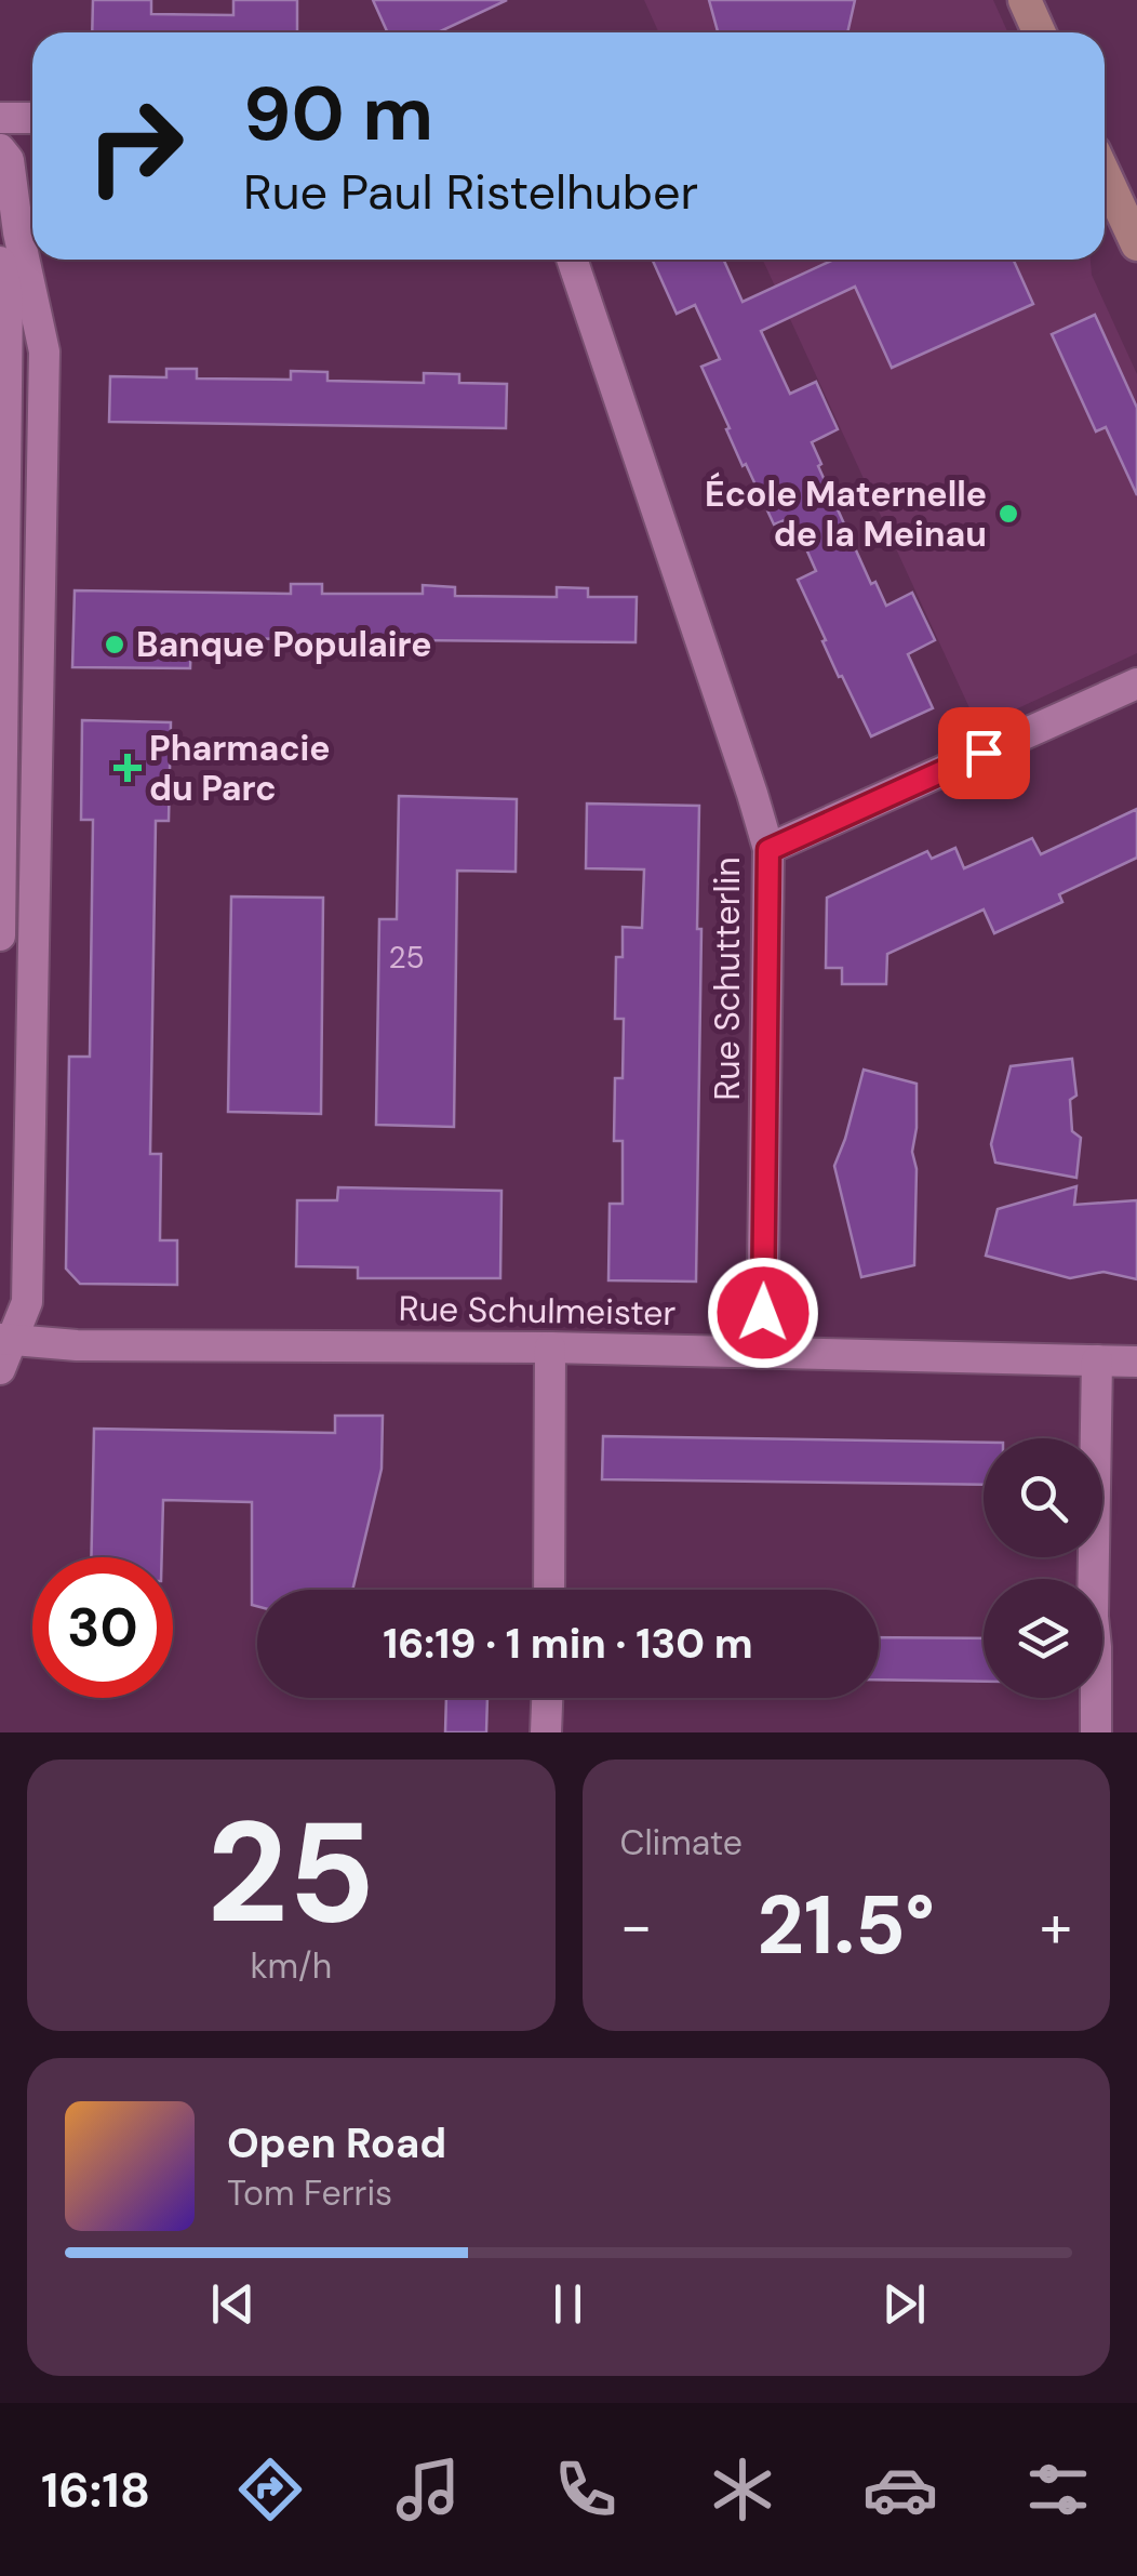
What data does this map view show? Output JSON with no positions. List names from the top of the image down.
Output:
{
  "streets": {
    "street": ["Rue Schutterlin", "Rue Schulmeister"]
  },
  "crossings": [
    ["Rue Schutterlin", "Rue Schulmeister"]
  ],
  "places": {
    "other": ["École Maternelle de la Meinau", "Banque Populaire"],
    "health": ["Pharmacie du Parc"]
  },
  "house_numbers": ["25"],
  "page": {
    "turn": ["90 m", "Rue Paul Ristelhuber"],
    "limit": "30",
    "trip": "16:19 · 1 min · 130 m",
    "tile": [
      ["25", "km/h"],
      "Climate"
    ],
    "heat": ["−", "21.5°", "+"],
    "song": ["Open Road", "Tom Ferris"],
    "tabs": "16:18"
  }
}
